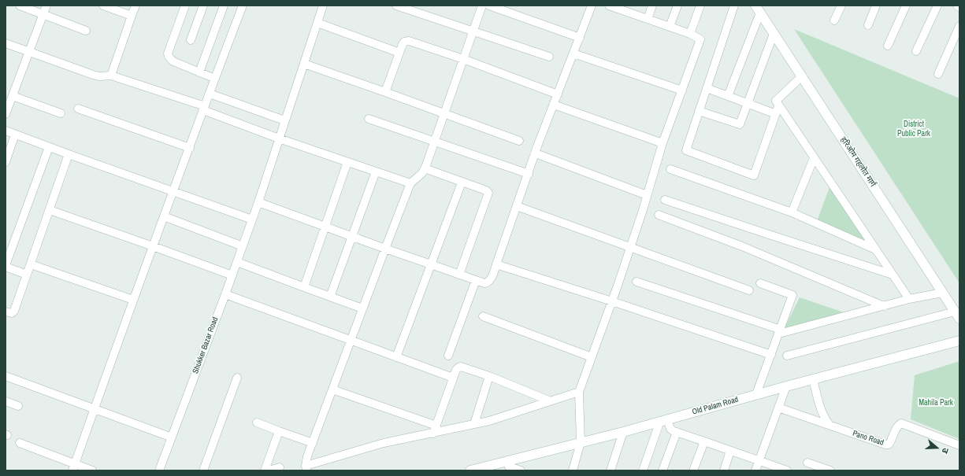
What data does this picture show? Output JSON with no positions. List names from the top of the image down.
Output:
{
  "streets": {
    "street": [
      "हरिओम गहलोत मार्ग",
      "Shukker Bazar Road",
      "Old Palam Road",
      "Pano Road"
    ]
  },
  "parks": ["District Public Park", "Mahila Park"],
  "north": "right"
}
